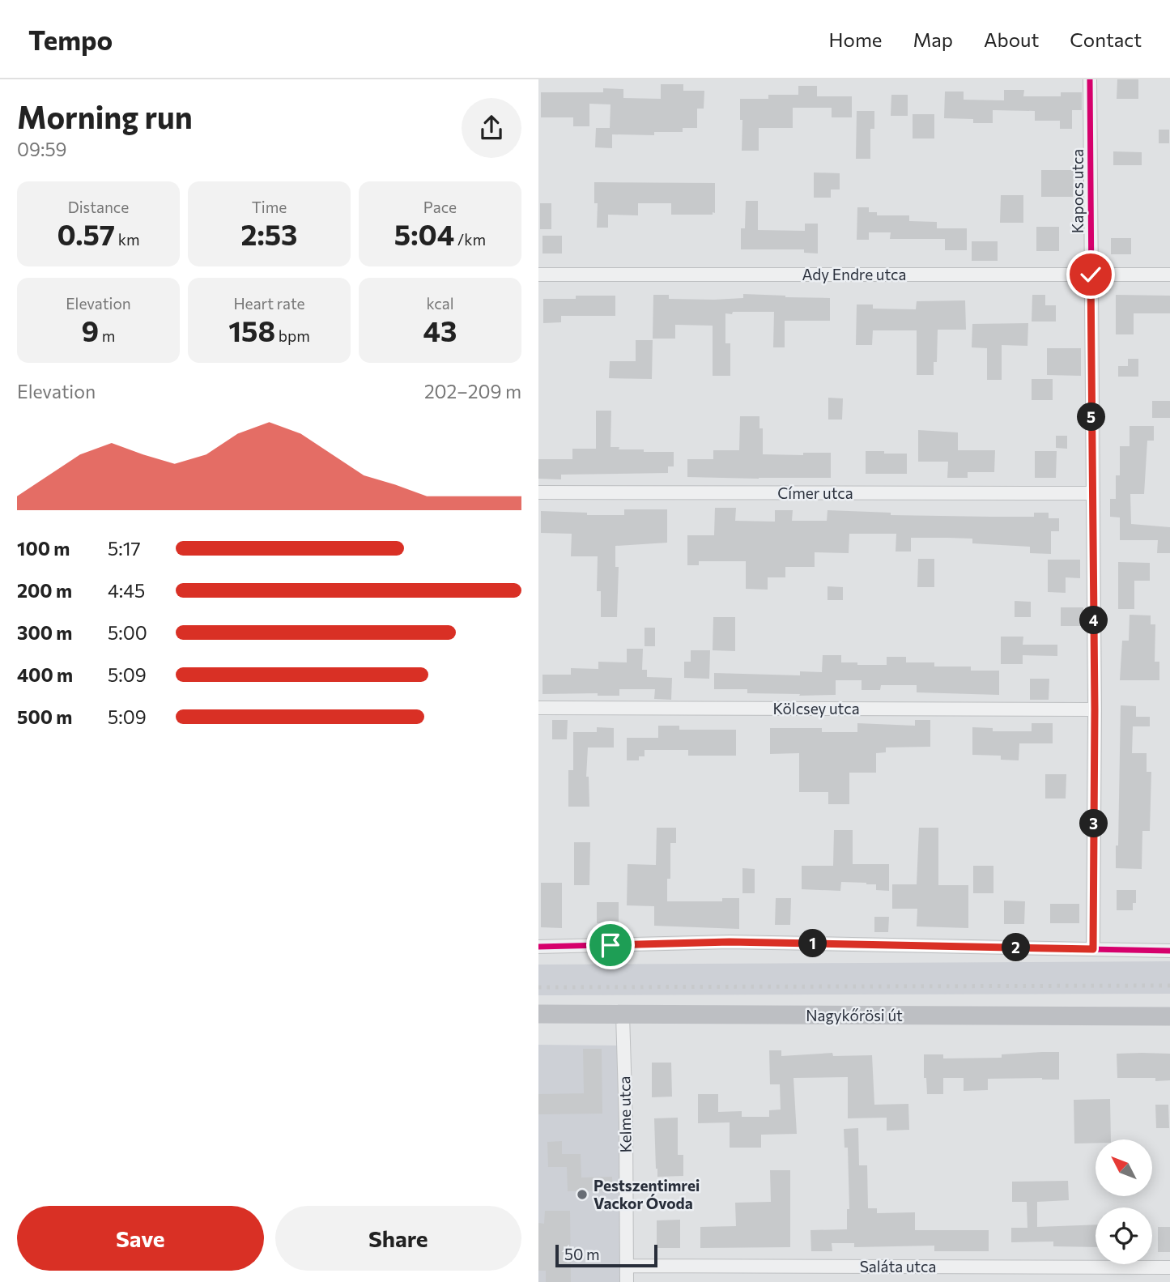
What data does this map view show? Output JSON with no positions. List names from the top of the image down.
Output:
{
  "streets": {
    "main road": ["Nagykőrösi út"],
    "street": [
      "Kapocs utca",
      "Ady Endre utca",
      "Címer utca",
      "Kölcsey utca",
      "Kelme utca",
      "Saláta utca"
    ]
  },
  "crossings": [
    ["Kapocs utca", "Ady Endre utca"],
    ["Kapocs utca", "Címer utca"],
    ["Kapocs utca", "Kölcsey utca"],
    ["Nagykőrösi út", "Kelme utca"],
    ["Kelme utca", "Saláta utca"]
  ],
  "places": ["Pestszentimrei Vackor Óvoda"],
  "scale_bar": "50 m",
  "north": "top left",
  "page": {
    "header": "Tempo",
    "nav": [
      "Home",
      "Map",
      "About",
      "Contact"
    ],
    "heading": ["Morning run", "09:59"],
    "stats": [
      ["Distance", "0.57 km"],
      ["Time", "2:53"],
      ["Pace", "5:04 /km"],
      ["Elevation", "9 m"],
      ["Heart rate", "158 bpm"],
      ["kcal", "43"]
    ],
    "chart": ["Elevation", "202–209 m"],
    "pins": [
      "5",
      "4",
      "3",
      "1",
      "2"
    ],
    "list": [
      {
        "name": "100 m",
        "note": "5:17"
      },
      {
        "name": "200 m",
        "note": "4:45"
      },
      {
        "name": "300 m",
        "note": "5:00"
      },
      {
        "name": "400 m",
        "note": "5:09"
      },
      {
        "name": "500 m",
        "note": "5:09"
      }
    ],
    "buttons": ["Save", "Share"],
    "scale": "50 m"
  }
}
